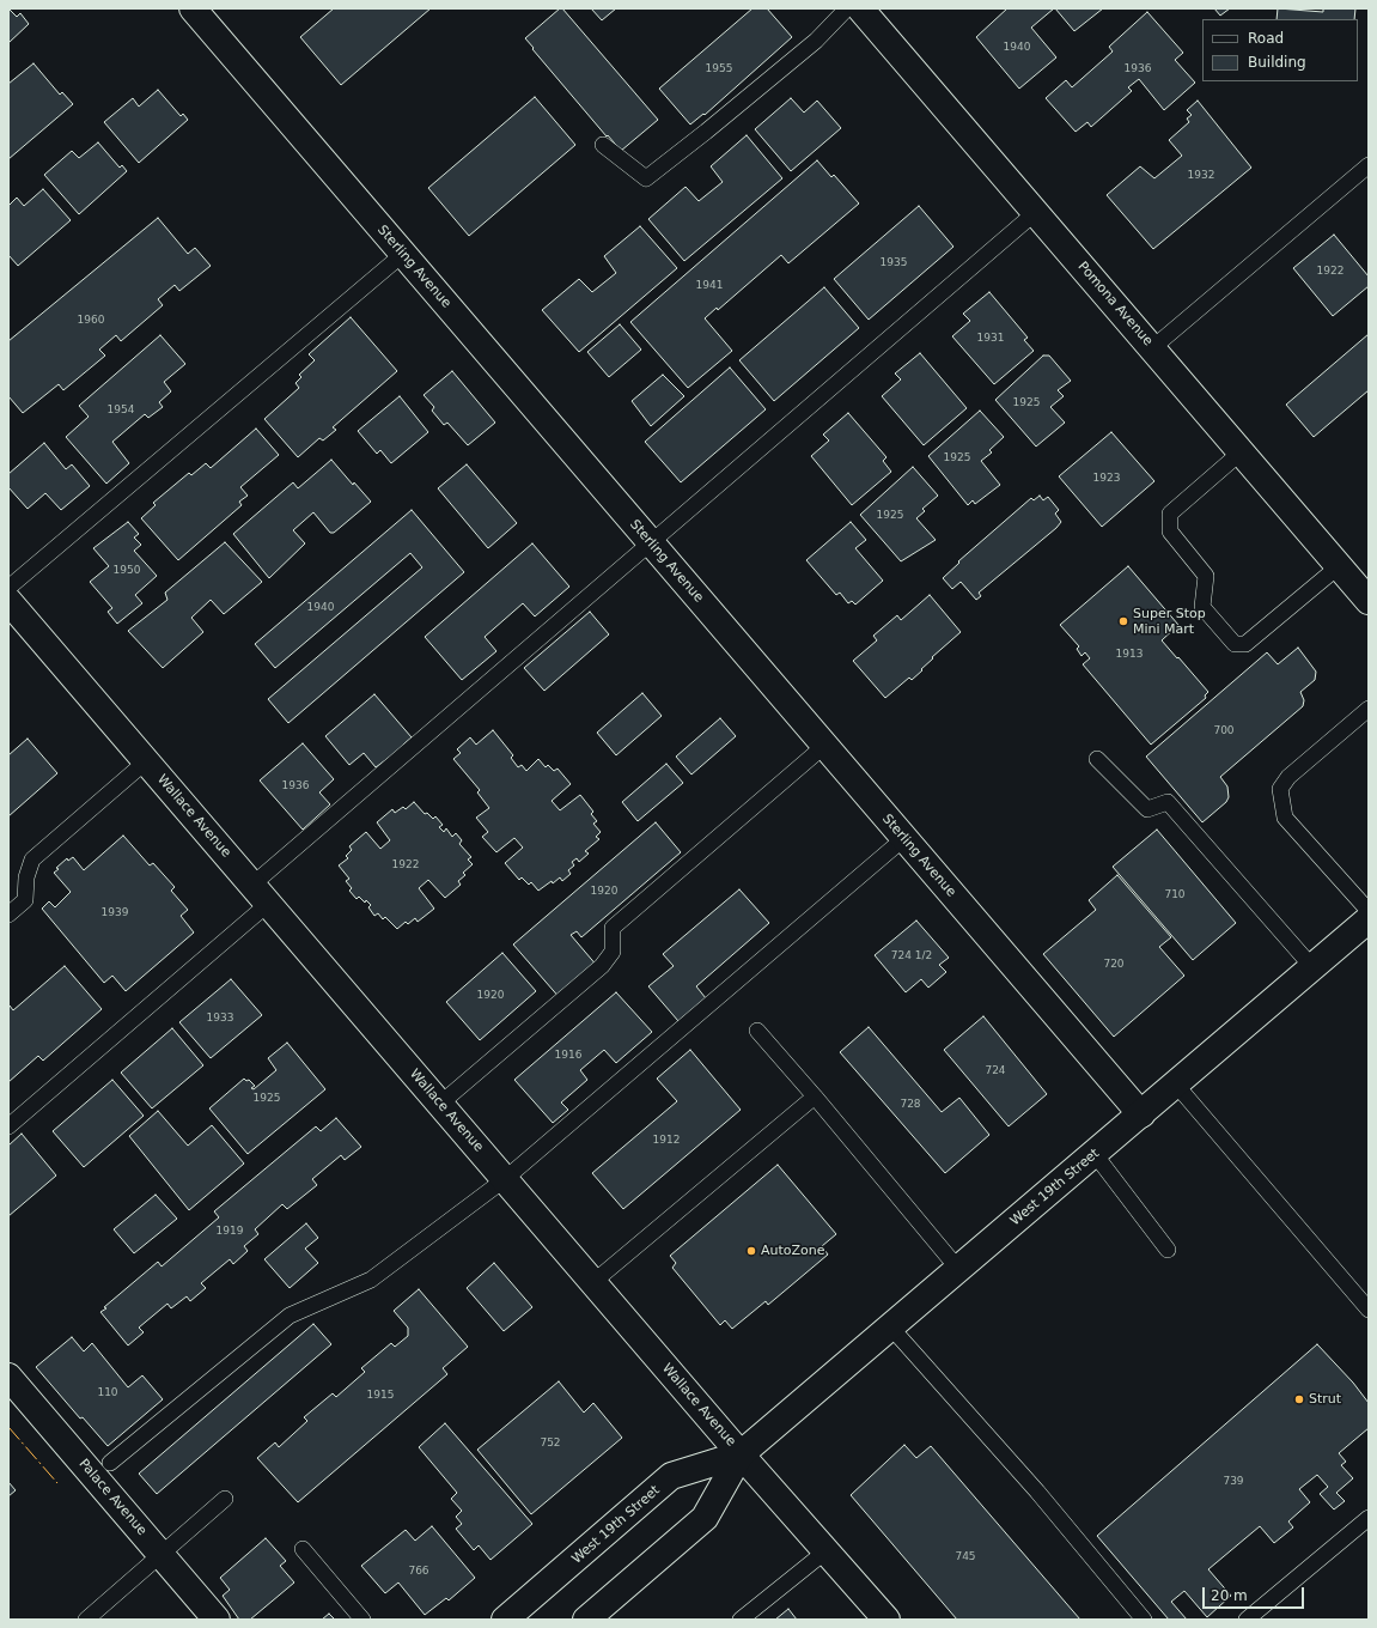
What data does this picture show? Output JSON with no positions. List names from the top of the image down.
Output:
{
  "streets": {
    "street": [
      "Sterling Avenue",
      "Pomona Avenue",
      "Wallace Avenue",
      "West 19th Street",
      "Palace Avenue"
    ]
  },
  "crossings": [
    ["Sterling Avenue", "West 19th Street"],
    ["Wallace Avenue", "West 19th Street"]
  ],
  "places": ["Super Stop Mini Mart", "AutoZone", "Strut"],
  "house_numbers": [
    "1940",
    "1955",
    "1936",
    "1932",
    "1935",
    "1922",
    "1941",
    "1960",
    "1931",
    "1925",
    "1954",
    "1925",
    "1923",
    "1925",
    "1950",
    "1940",
    "1913",
    "700",
    "1936",
    "1922",
    "1920",
    "710",
    "1939",
    "724 1/2",
    "720",
    "1920",
    "1933",
    "1916",
    "724",
    "1925",
    "728",
    "1912",
    "1919",
    "110",
    "1915",
    "752",
    "739",
    "745",
    "766"
  ],
  "legend": ["Road", "Building"],
  "scale_bar": "20 m"
}
